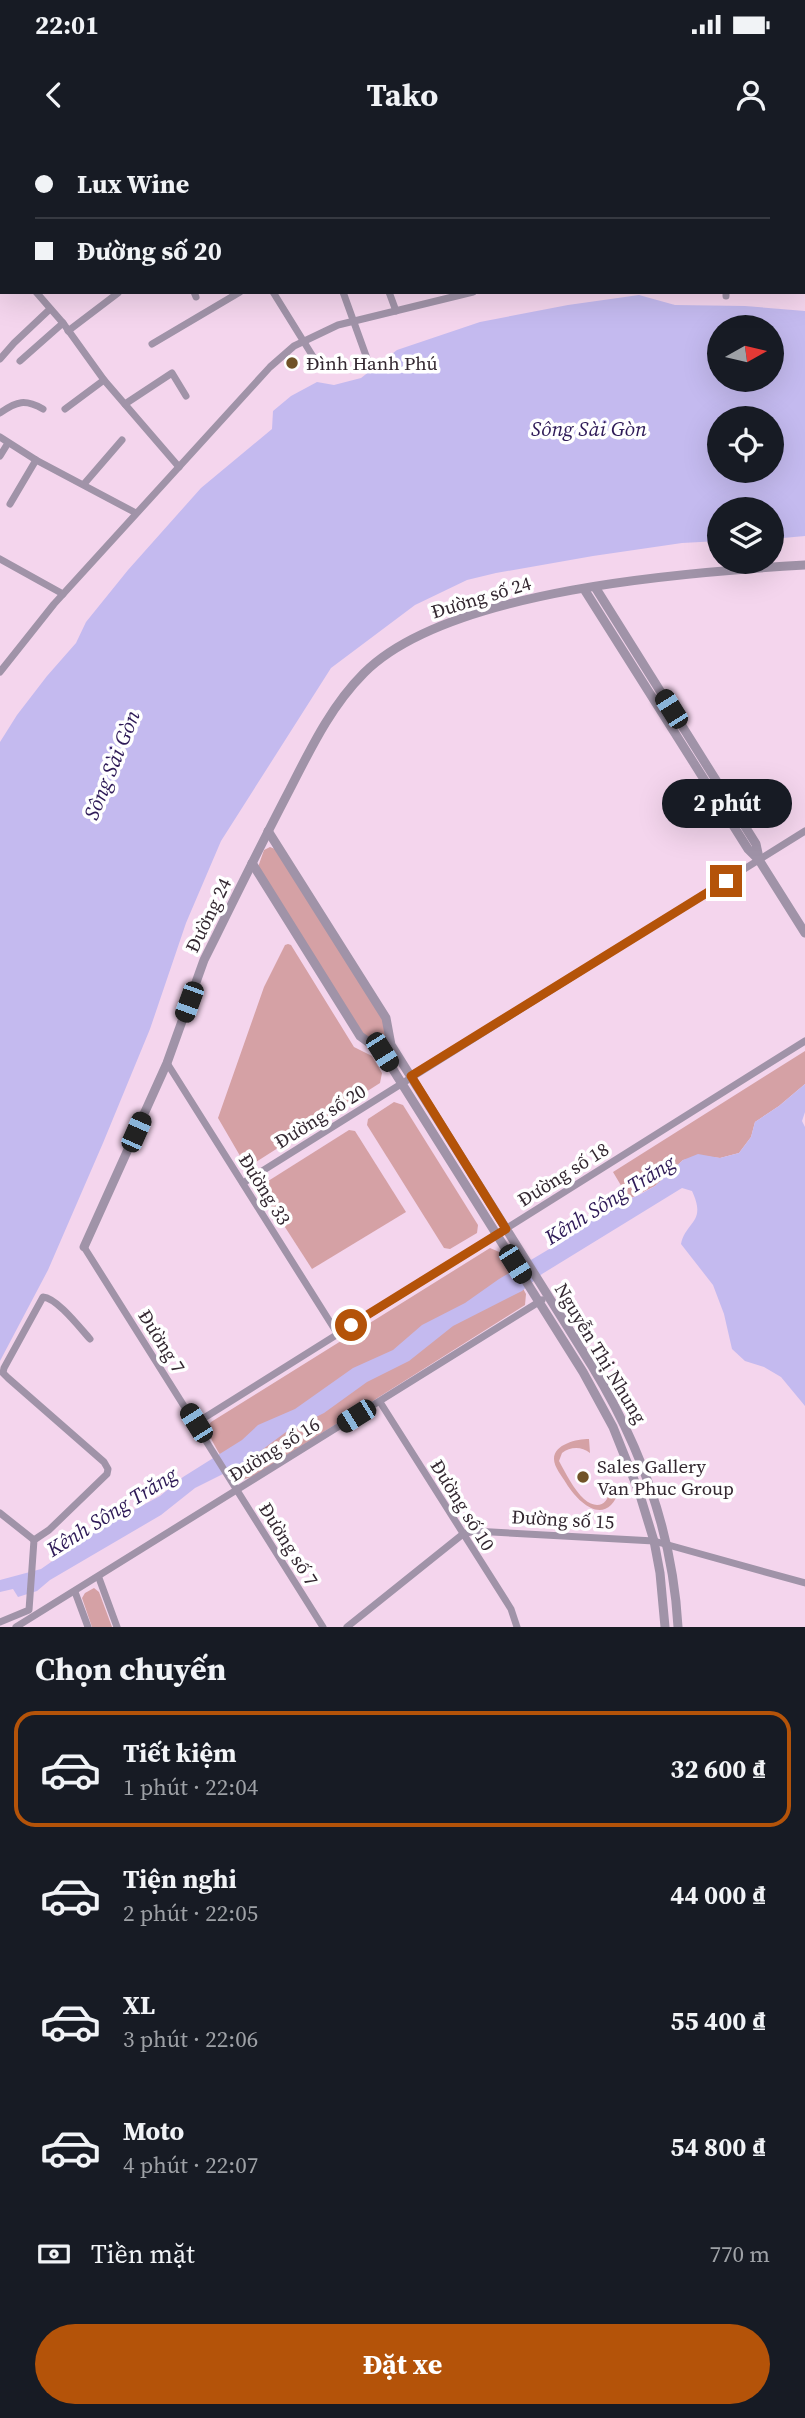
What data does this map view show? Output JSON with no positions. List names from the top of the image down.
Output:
{
  "streets": {
    "street": [
      "Đường số 24",
      "Đường 24",
      "Đường số 20",
      "Đường số 18",
      "Đường 33",
      "Đường 7",
      "Nguyễn Thị Nhung",
      "Đường số 16",
      "Đường số 10",
      "Đường số 15",
      "Đường số 7"
    ]
  },
  "crossings": [
    ["Đường số 24", "Đường 24"],
    ["Đường số 24", "Nguyễn Thị Nhung"],
    ["Đường 24", "Đường 33"],
    ["Đường 24", "Đường 7"],
    ["Đường 24", "Nguyễn Thị Nhung"],
    ["Đường số 20", "Đường 33"],
    ["Đường số 20", "Nguyễn Thị Nhung"],
    ["Đường số 18", "Đường 33"],
    ["Đường số 18", "Đường 7"],
    ["Đường số 18", "Nguyễn Thị Nhung"],
    ["Đường 7", "Đường số 7"],
    ["Nguyễn Thị Nhung", "Đường số 16"],
    ["Nguyễn Thị Nhung", "Đường số 15"],
    ["Đường số 16", "Đường số 10"],
    ["Đường số 16", "Đường số 7"],
    ["Đường số 10", "Đường số 15"]
  ],
  "water": ["Sông Sài Gòn", "Kênh Sông Trăng"],
  "places": ["Đình Hanh Phú", "Sales Gallery Van Phuc Group"],
  "north": "right",
  "page": {
    "status": "22:01",
    "header": "Tako",
    "banner": ["Lux Wine", "Đường số 20"],
    "bubble": "2 phút",
    "heading": "Chọn chuyến",
    "list": [
      {
        "name": "Tiết kiệm",
        "note": "1 phút · 22:04",
        "value": "32 600 ₫"
      },
      {
        "name": "Tiện nghi",
        "note": "2 phút · 22:05",
        "value": "44 000 ₫"
      },
      {
        "name": "XL",
        "note": "3 phút · 22:06",
        "value": "55 400 ₫"
      },
      {
        "name": "Moto",
        "note": "4 phút · 22:07",
        "value": "54 800 ₫"
      }
    ],
    "pay": ["Tiền mặt", "770 m"],
    "buttons": "Đặt xe"
  }
}
